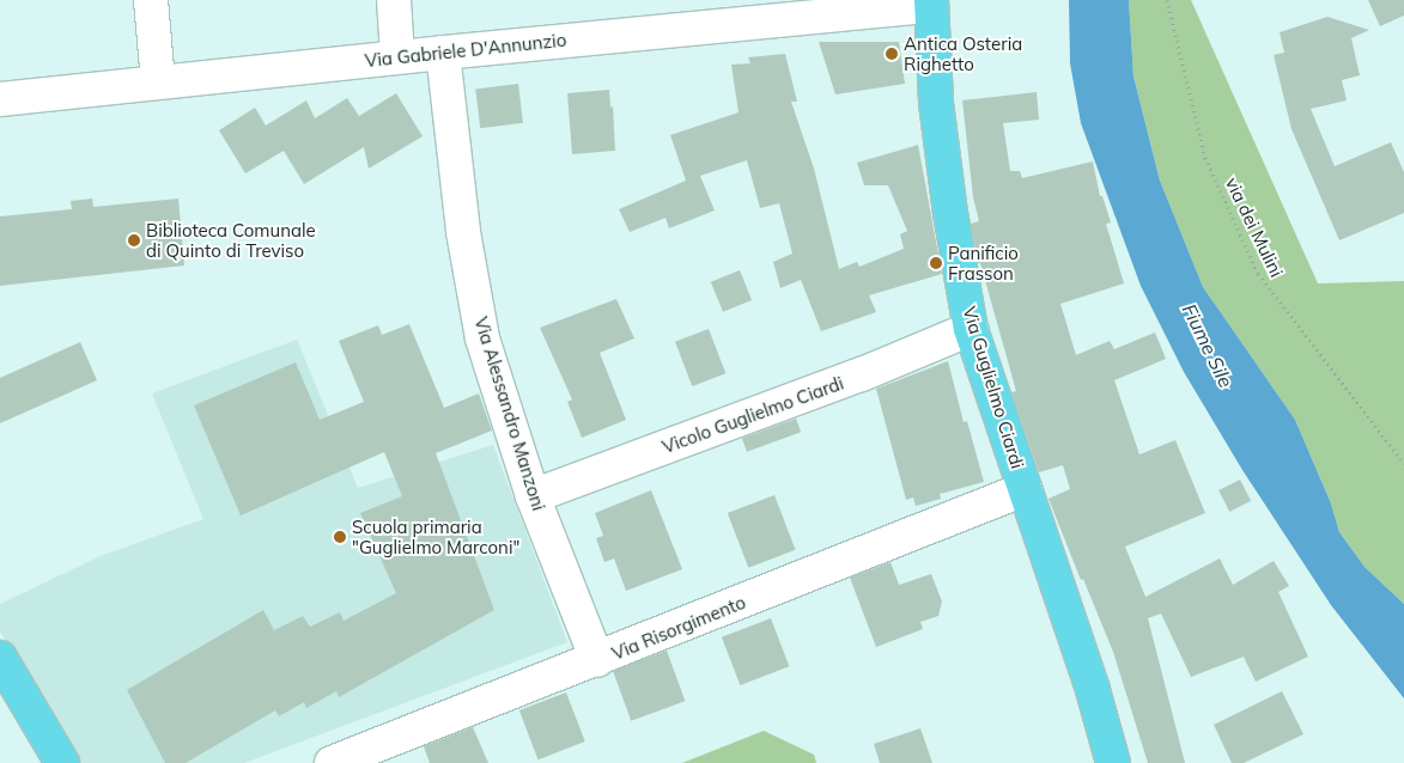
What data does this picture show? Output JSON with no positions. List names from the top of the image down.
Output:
{
  "streets": {
    "main road": ["Via Guglielmo Ciardi"],
    "street": [
      "Via Gabriele D'Annunzio",
      "Via Alessandro Manzoni",
      "Vicolo Guglielmo Ciardi",
      "Via Risorgimento"
    ],
    "path": ["via dei Mulini"]
  },
  "crossings": [
    ["Via Gabriele D'Annunzio", "Via Guglielmo Ciardi"],
    ["Via Gabriele D'Annunzio", "Via Alessandro Manzoni"],
    ["Via Guglielmo Ciardi", "Vicolo Guglielmo Ciardi"],
    ["Via Guglielmo Ciardi", "Via Risorgimento"],
    ["Via Alessandro Manzoni", "Vicolo Guglielmo Ciardi"],
    ["Via Alessandro Manzoni", "Via Risorgimento"]
  ],
  "water": ["Fiume Sile"],
  "places": [
    "Antica Osteria Righetto",
    "Biblioteca Comunale di Quinto di Treviso",
    "Panificio Frasson",
    "Scuola primaria \"Guglielmo Marconi\""
  ]
}
